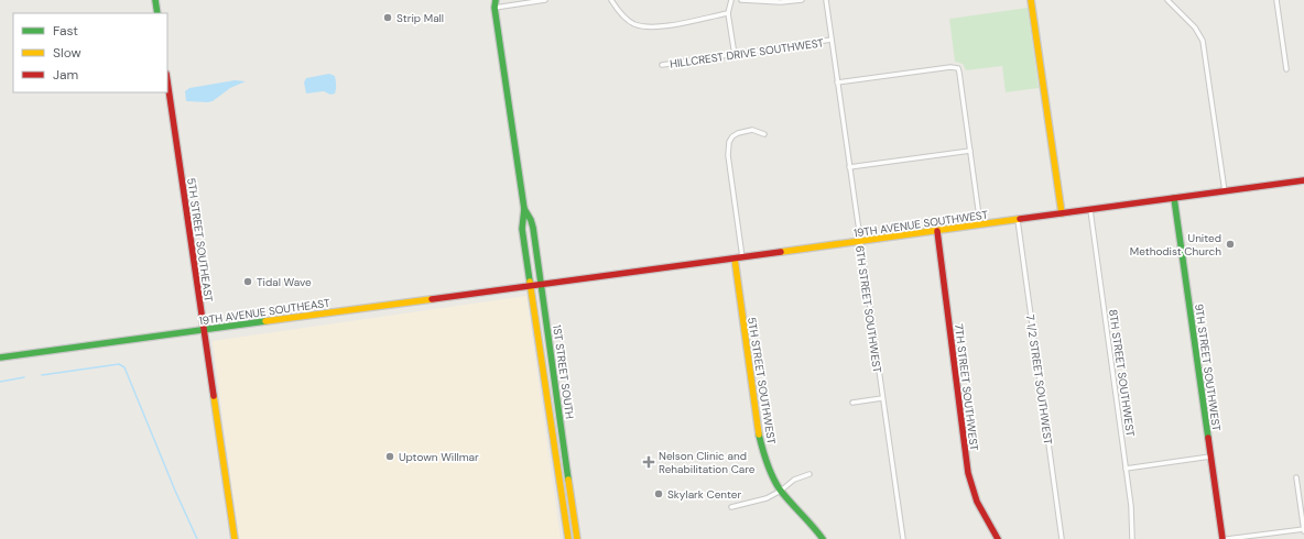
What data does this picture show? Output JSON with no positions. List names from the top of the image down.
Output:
{
  "streets": {
    "main road": [
      "19TH AVENUE SOUTHWEST",
      "5TH STREET SOUTHEAST",
      "19TH AVENUE SOUTHEAST",
      "9TH STREET SOUTHWEST",
      "1ST STREET SOUTH",
      "5TH STREET SOUTHWEST",
      "7TH STREET SOUTHWEST"
    ],
    "street": [
      "HILLCREST DRIVE SOUTHWEST",
      "6TH STREET SOUTHWEST",
      "8TH STREET SOUTHWEST",
      "7 1/2 STREET SOUTHWEST"
    ]
  },
  "crossings": [
    ["HILLCREST DRIVE SOUTHWEST", "6TH STREET SOUTHWEST"],
    ["19TH AVENUE SOUTHWEST", "6TH STREET SOUTHWEST"],
    ["19TH AVENUE SOUTHWEST", "19TH AVENUE SOUTHEAST"],
    ["19TH AVENUE SOUTHWEST", "9TH STREET SOUTHWEST"],
    ["19TH AVENUE SOUTHWEST", "1ST STREET SOUTH"],
    ["19TH AVENUE SOUTHWEST", "8TH STREET SOUTHWEST"],
    ["19TH AVENUE SOUTHWEST", "7 1/2 STREET SOUTHWEST"],
    ["19TH AVENUE SOUTHWEST", "5TH STREET SOUTHWEST"],
    ["19TH AVENUE SOUTHWEST", "7TH STREET SOUTHWEST"],
    ["5TH STREET SOUTHEAST", "19TH AVENUE SOUTHEAST"],
    ["19TH AVENUE SOUTHEAST", "1ST STREET SOUTH"]
  ],
  "places": {
    "other": [
      "Strip Mall",
      "United Methodist Church",
      "Tidal Wave",
      "Uptown Willmar",
      "Skylark Center"
    ],
    "health": ["Nelson Clinic and Rehabilitation Care"]
  },
  "legend": ["Fast", "Slow", "Jam"]
}
